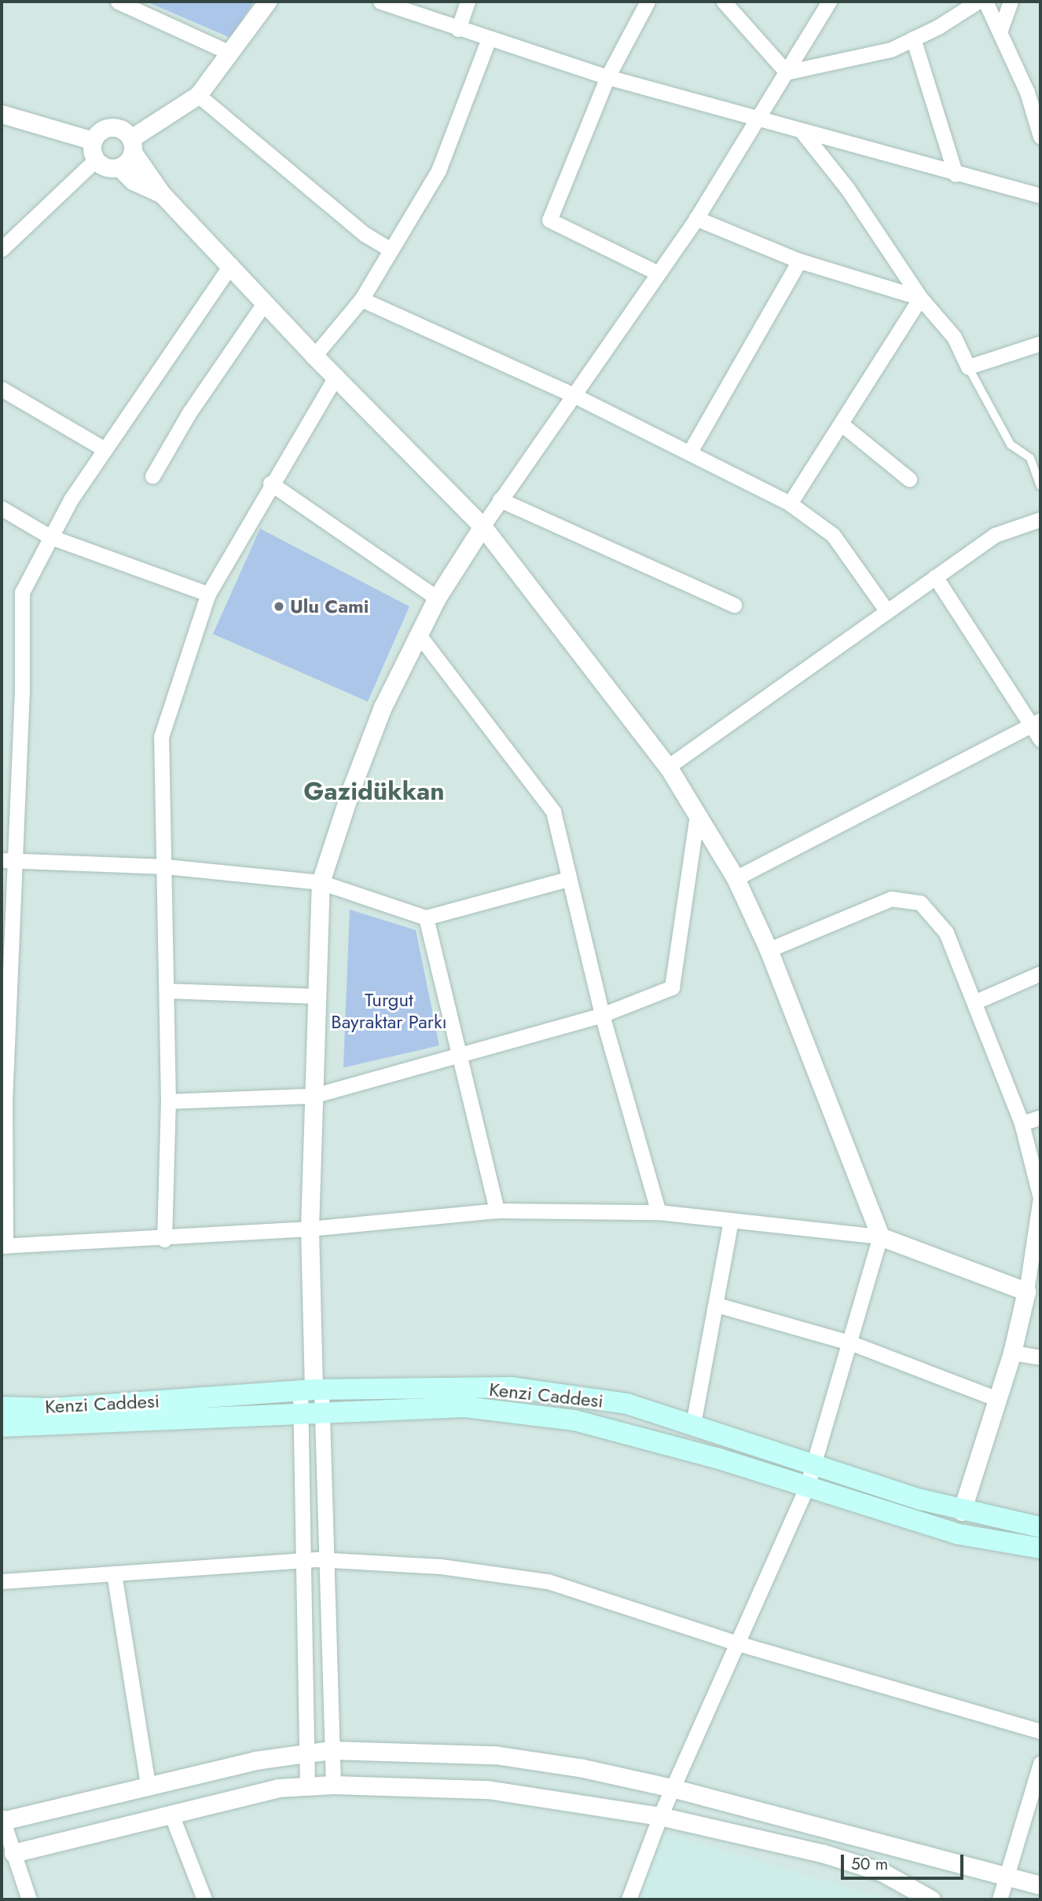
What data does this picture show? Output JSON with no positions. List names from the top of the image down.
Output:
{
  "streets": {
    "main road": ["Kenzi Caddesi"]
  },
  "districts": ["Gazidükkan"],
  "parks": ["Turgut Bayraktar Parkı"],
  "places": ["Ulu Cami"],
  "scale_bar": "50 m"
}
